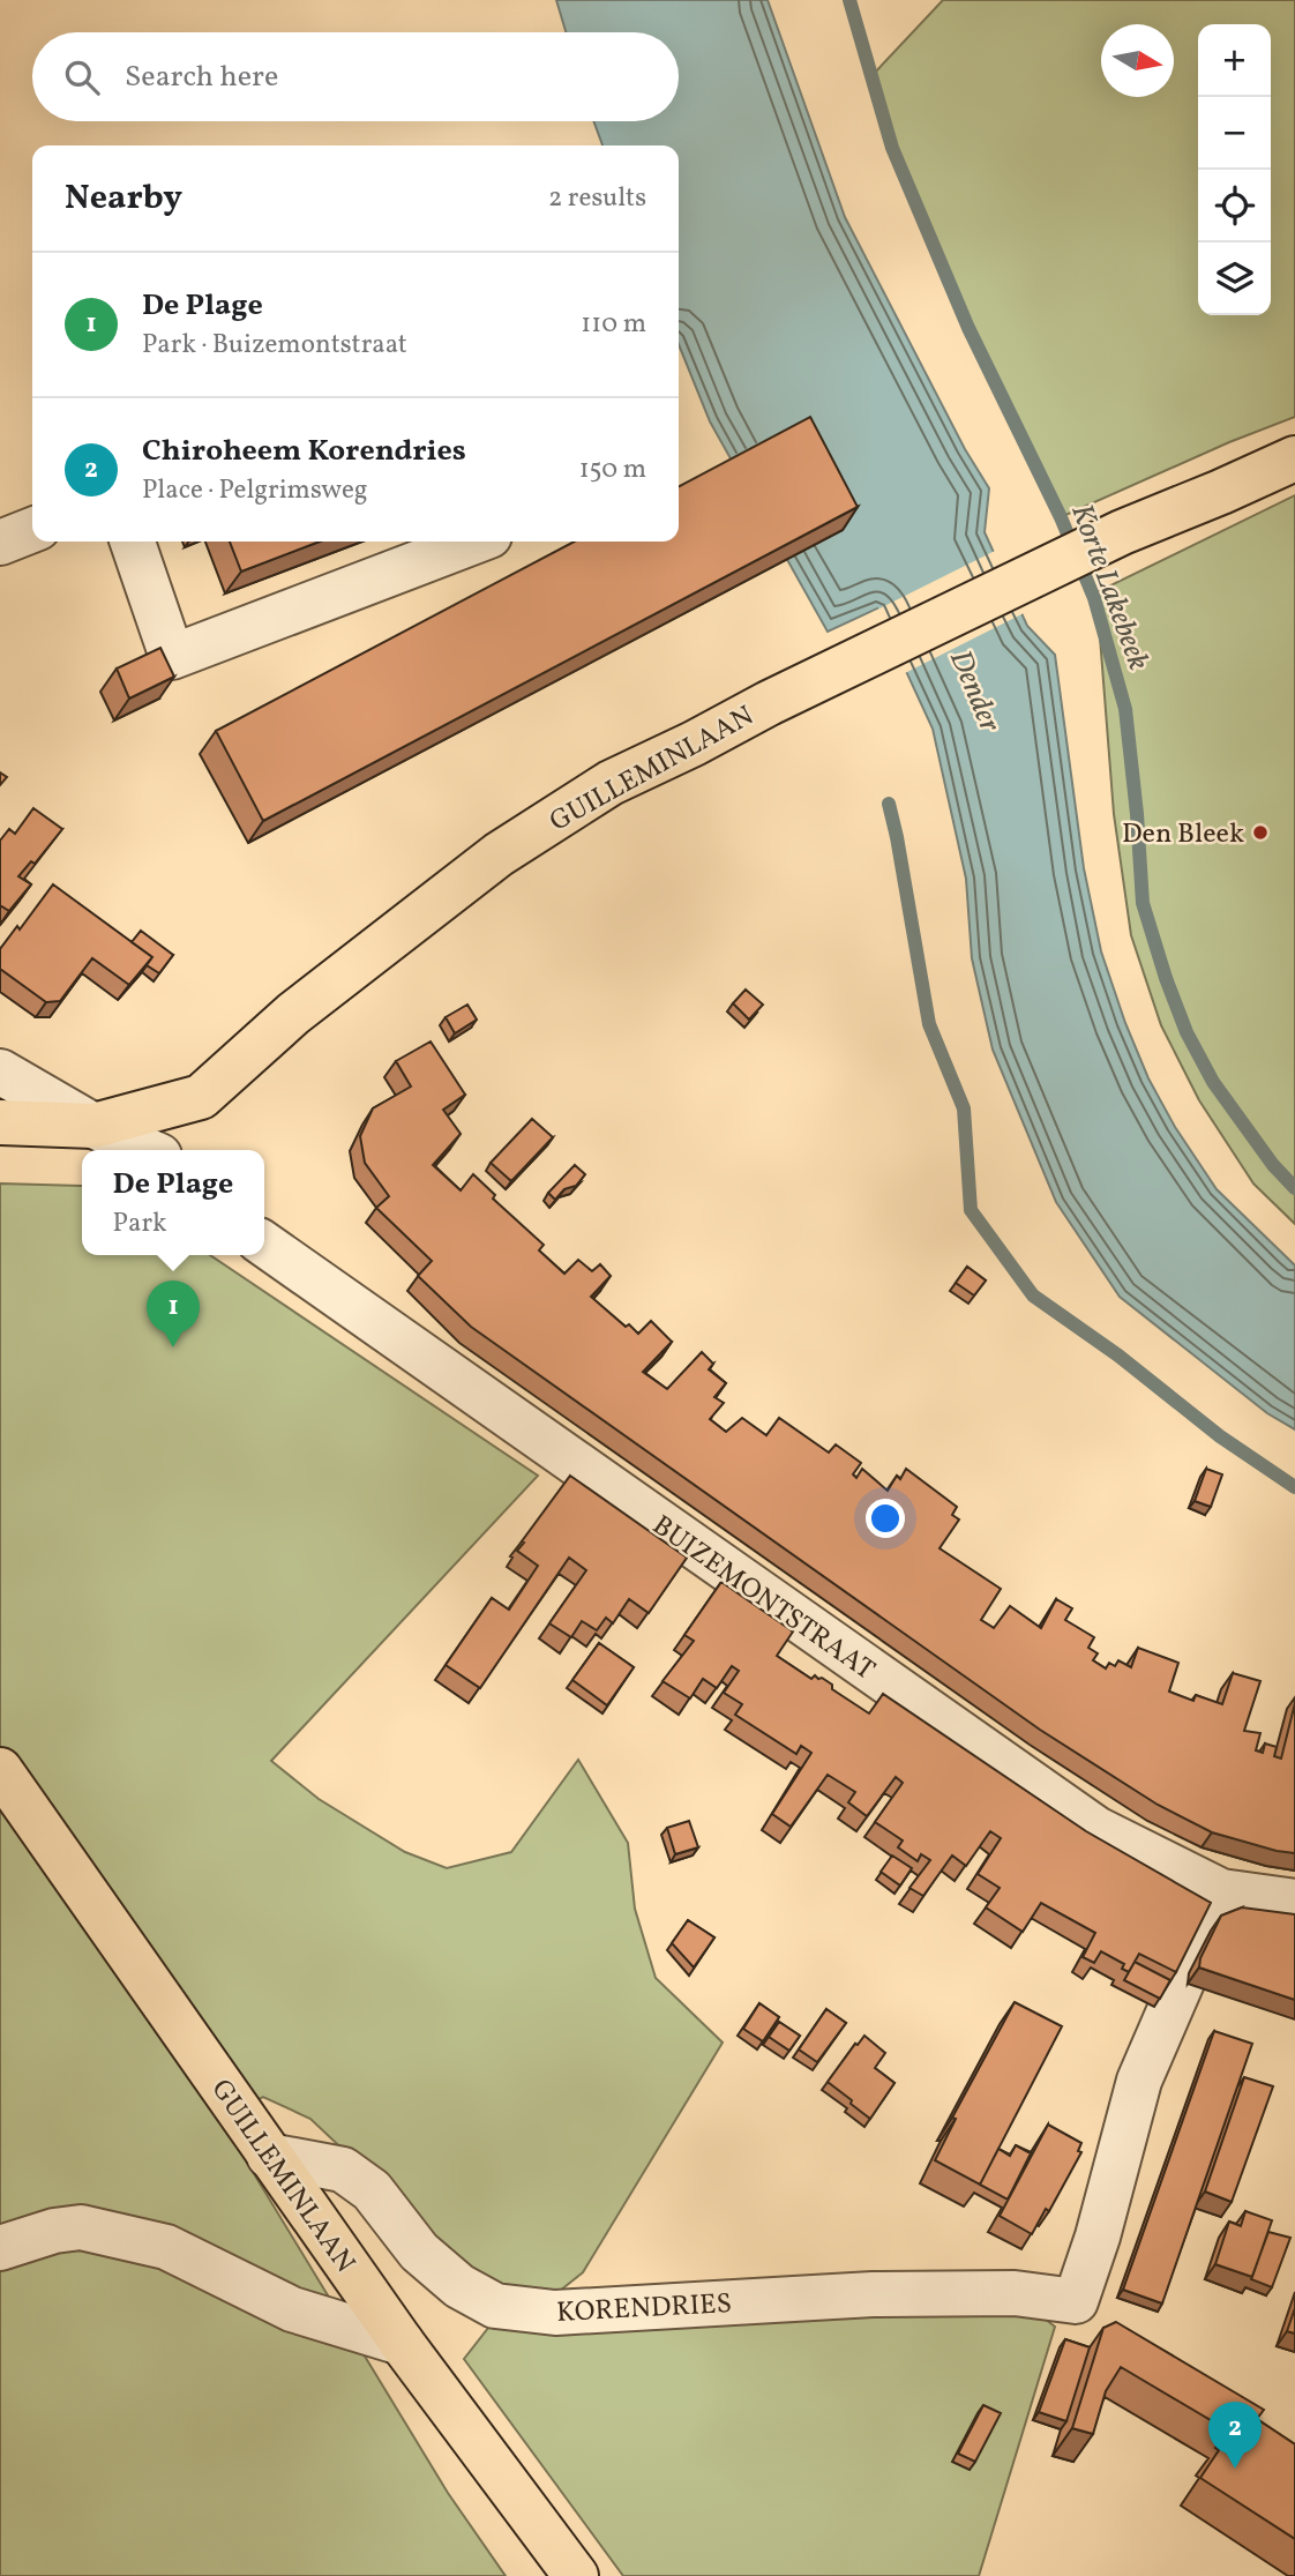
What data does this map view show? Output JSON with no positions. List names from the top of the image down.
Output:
{
  "streets": {
    "main road": ["GUILLEMINLAAN"],
    "street": ["BUIZEMONTSTRAAT", "KORENDRIES"]
  },
  "crossings": [
    ["GUILLEMINLAAN", "KORENDRIES"],
    ["BUIZEMONTSTRAAT", "KORENDRIES"]
  ],
  "water": ["Korte Lakebeek", "Dender"],
  "places": ["Den Bleek"],
  "north": "right",
  "page": {
    "map_buttons": ["+", "−"],
    "search": "Search here",
    "heading": ["Nearby", "2 results"],
    "list": [
      {
        "mark": "1",
        "name": "De Plage",
        "note": "Park · Buizemontstraat",
        "value": "110 m"
      },
      {
        "mark": "2",
        "name": "Chiroheem Korendries",
        "note": "Place · Pelgrimsweg",
        "value": "150 m"
      }
    ],
    "popup": ["De Plage", "Park"],
    "pins": ["1", "2"]
  }
}
